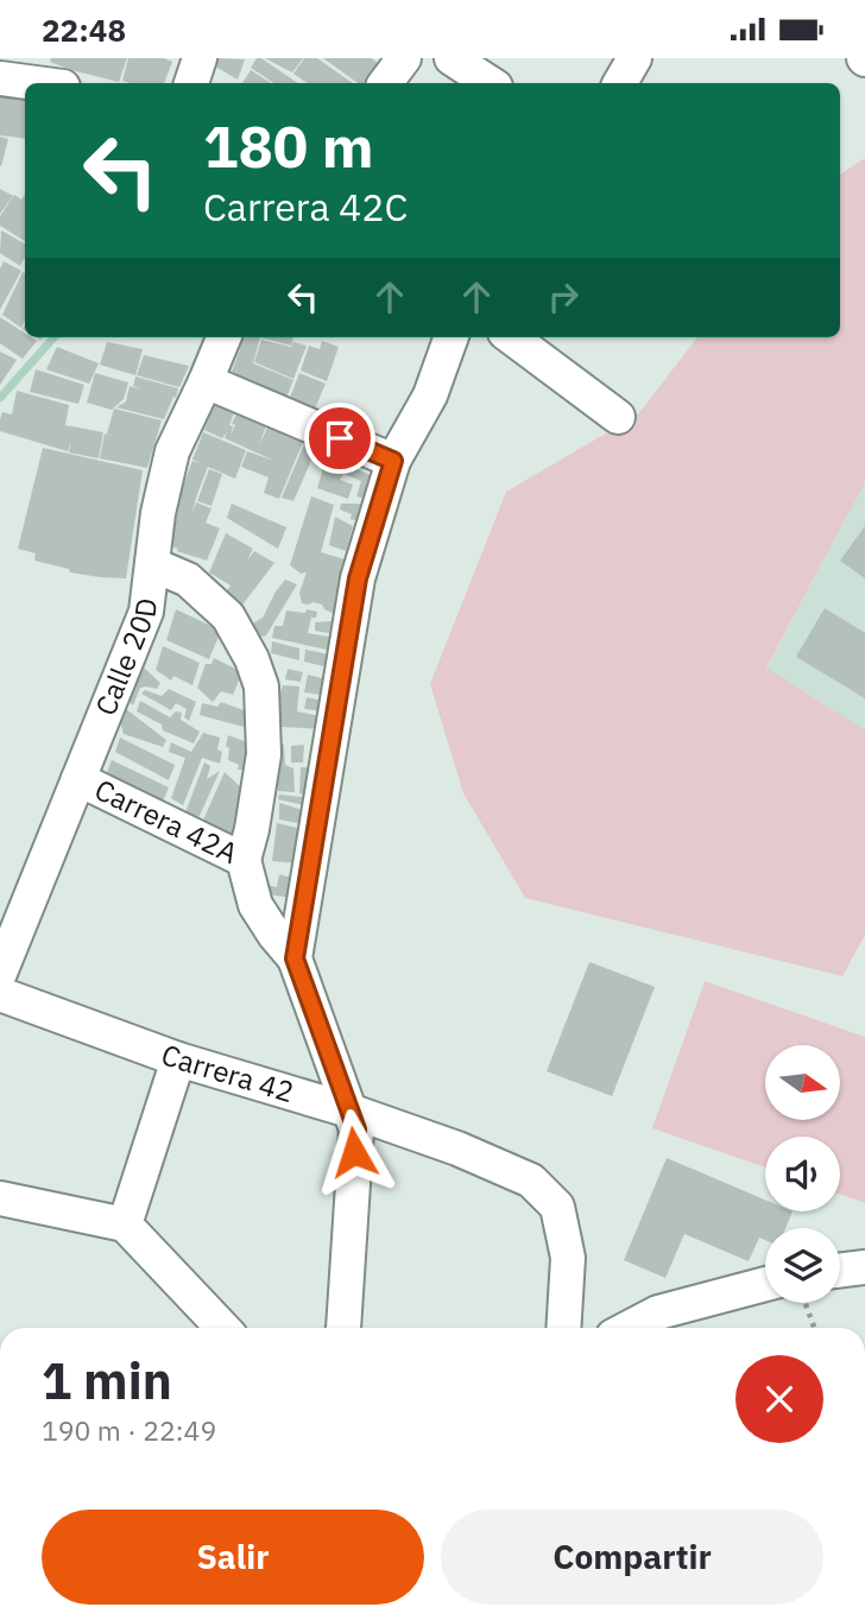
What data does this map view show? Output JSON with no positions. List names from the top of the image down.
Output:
{
  "streets": {
    "street": ["Calle 20D", "Carrera 42A", "Carrera 42"]
  },
  "crossings": [
    ["Calle 20D", "Carrera 42A"]
  ],
  "north": "right",
  "page": {
    "status": "22:48",
    "turn": ["180 m", "Carrera 42C"],
    "heading": ["1 min", "190 m · 22:49"],
    "buttons": ["Salir", "Compartir"]
  }
}
